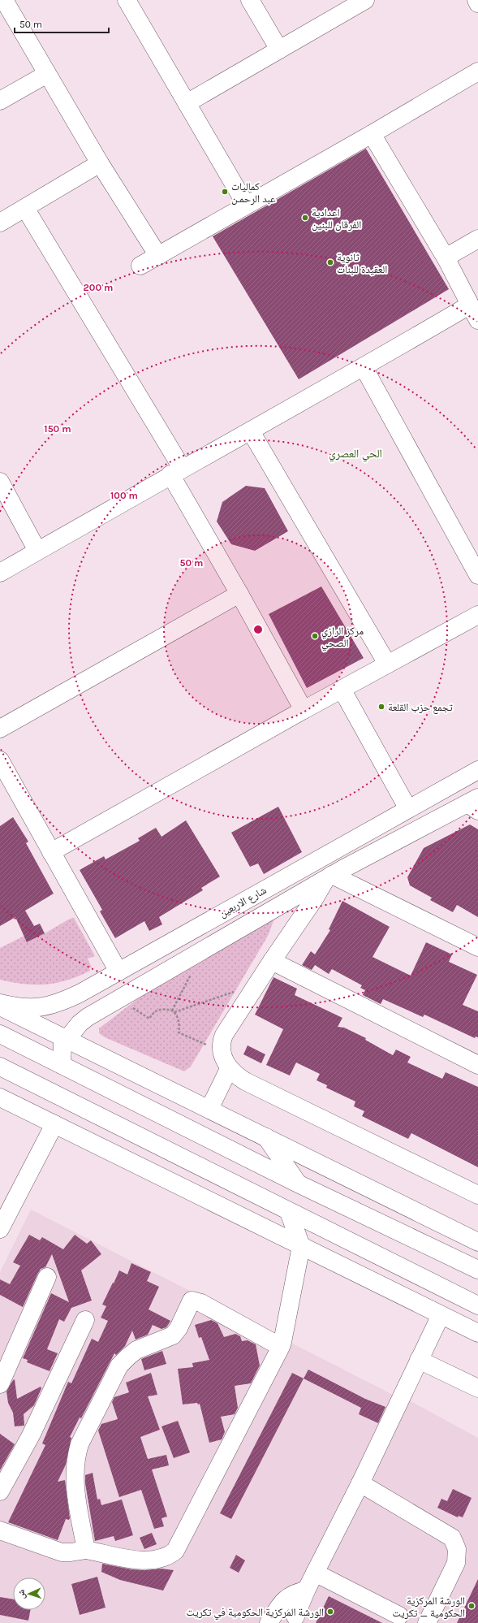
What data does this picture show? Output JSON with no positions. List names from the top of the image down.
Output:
{
  "streets": {
    "street": ["شارع الاربعين"]
  },
  "districts": ["الحي العصري"],
  "places": [
    "كماليات عبد الرحمـن",
    "اعدادية الفرقان للبنين",
    "ثانوية العقيدة للبنات",
    "مركز الرازي الصحي",
    "تجمع حزب القلعة",
    "الورشة المركزية الحكومية _ تكريت",
    "الورشة المركزية الحكومية في تكريت"
  ],
  "scale_bar": "50 m",
  "north": "left",
  "rings": [
    "200 m",
    "150 m",
    "100 m",
    "50 m"
  ]
}
